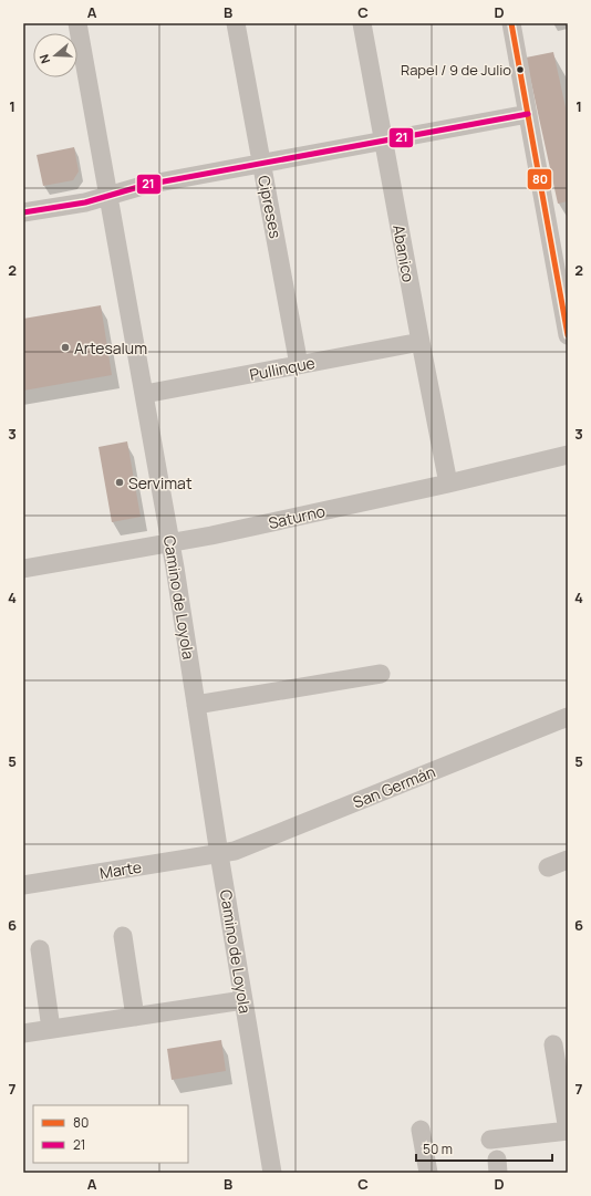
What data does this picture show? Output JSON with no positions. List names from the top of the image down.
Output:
{
  "streets": {
    "street": [
      "Cipreses",
      "Abanico",
      "Pullinque",
      "Saturno",
      "Camino de Loyola",
      "San Germán",
      "Marte"
    ]
  },
  "crossings": [
    ["Cipreses", "Pullinque"],
    ["Abanico", "Pullinque"],
    ["Abanico", "Saturno"],
    ["Pullinque", "Camino de Loyola"],
    ["Saturno", "Camino de Loyola"],
    ["Camino de Loyola", "San Germán"],
    ["Camino de Loyola", "Marte"],
    ["San Germán", "Marte"]
  ],
  "places": ["Rapel / 9 de Julio", "Artesalum", "Servimat"],
  "lines": ["transit line 80", "transit line 21"],
  "legend": ["80", "21"],
  "scale_bar": "50 m",
  "north": "left",
  "grid": {
    "columns": [
      "A",
      "B",
      "C",
      "D"
    ],
    "rows": [
      "1",
      "2",
      "3",
      "4",
      "5",
      "6",
      "7"
    ]
  }
}
